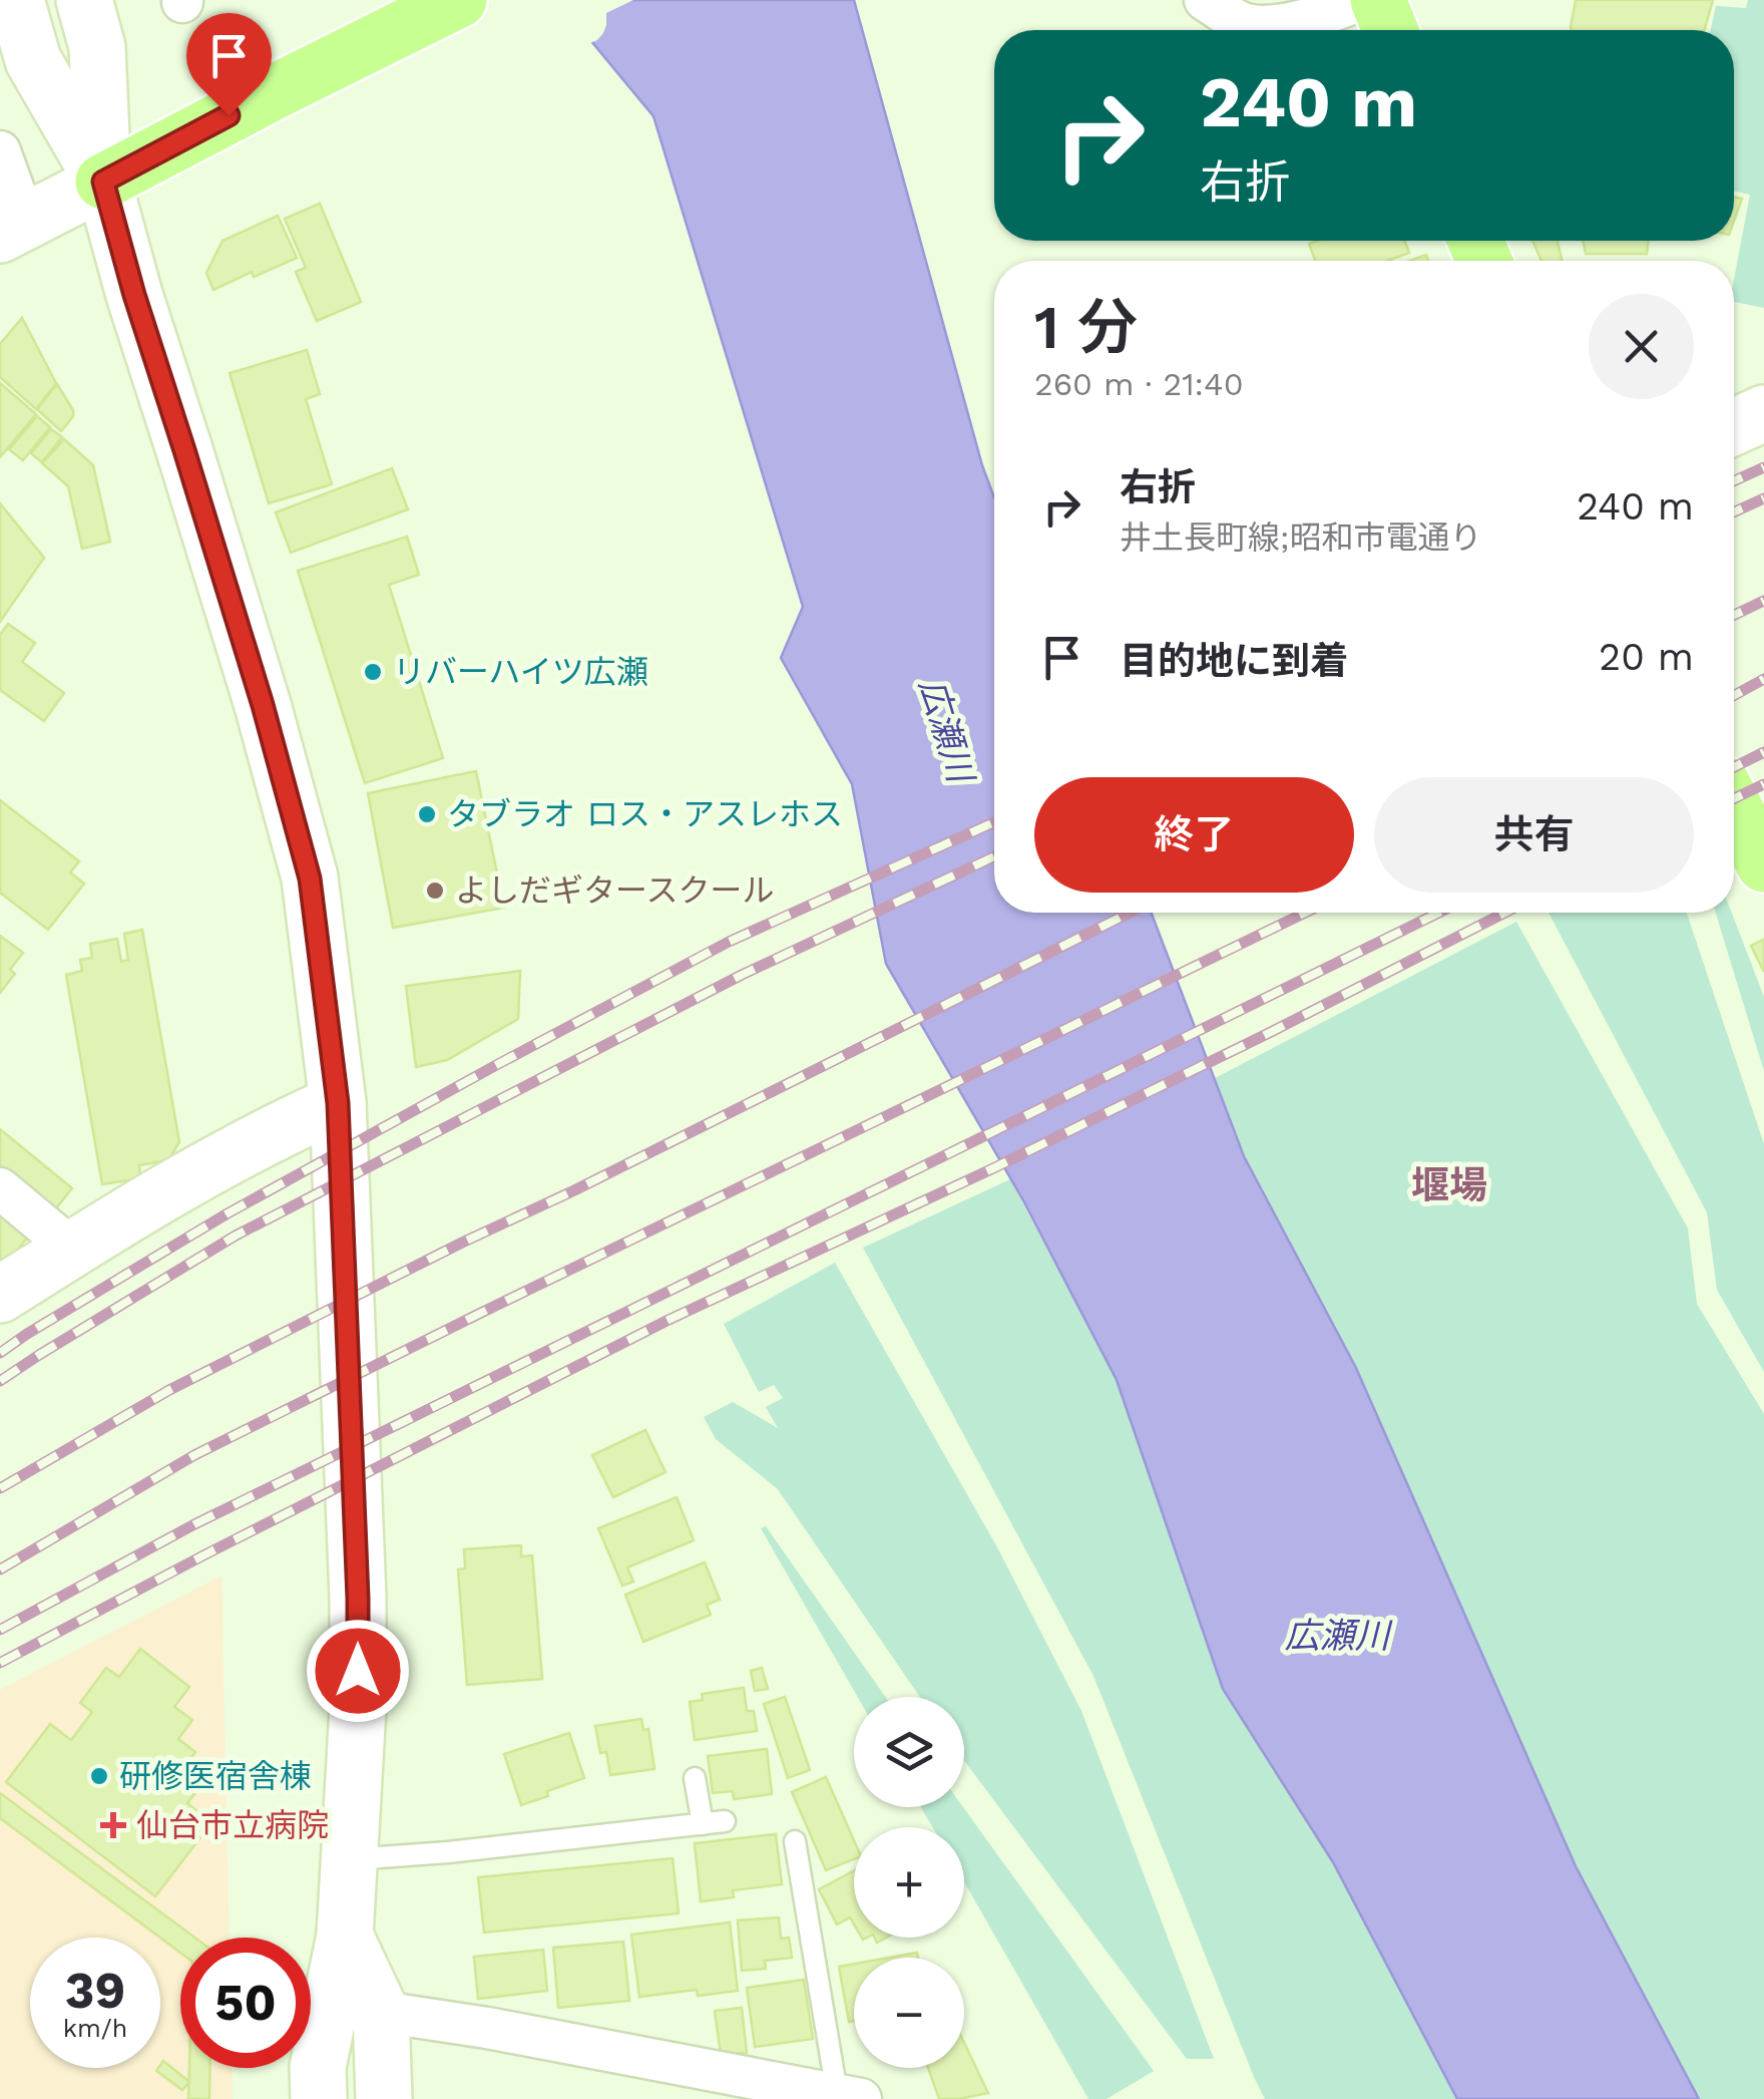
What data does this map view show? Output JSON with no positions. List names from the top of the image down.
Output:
{
  "districts": ["堰場"],
  "water": ["広瀬川"],
  "places": {
    "other": [
      "リバーハイツ広瀬",
      "タブラオ ロス・アスレホス",
      "よしだギタースクール",
      "研修医宿舎棟"
    ],
    "health": ["仙台市立病院"]
  },
  "page": {
    "turn": ["240 m", "右折"],
    "heading": ["1 分", "260 m · 21:40"],
    "list": [
      {
        "name": "右折",
        "note": "井土長町線;昭和市電通り",
        "value": "240 m"
      },
      {
        "name": "目的地に到着",
        "value": "20 m"
      }
    ],
    "buttons": ["終了", "共有"],
    "map_buttons": ["+", "−"],
    "speed": "39 km/h",
    "limit": "50"
  }
}
